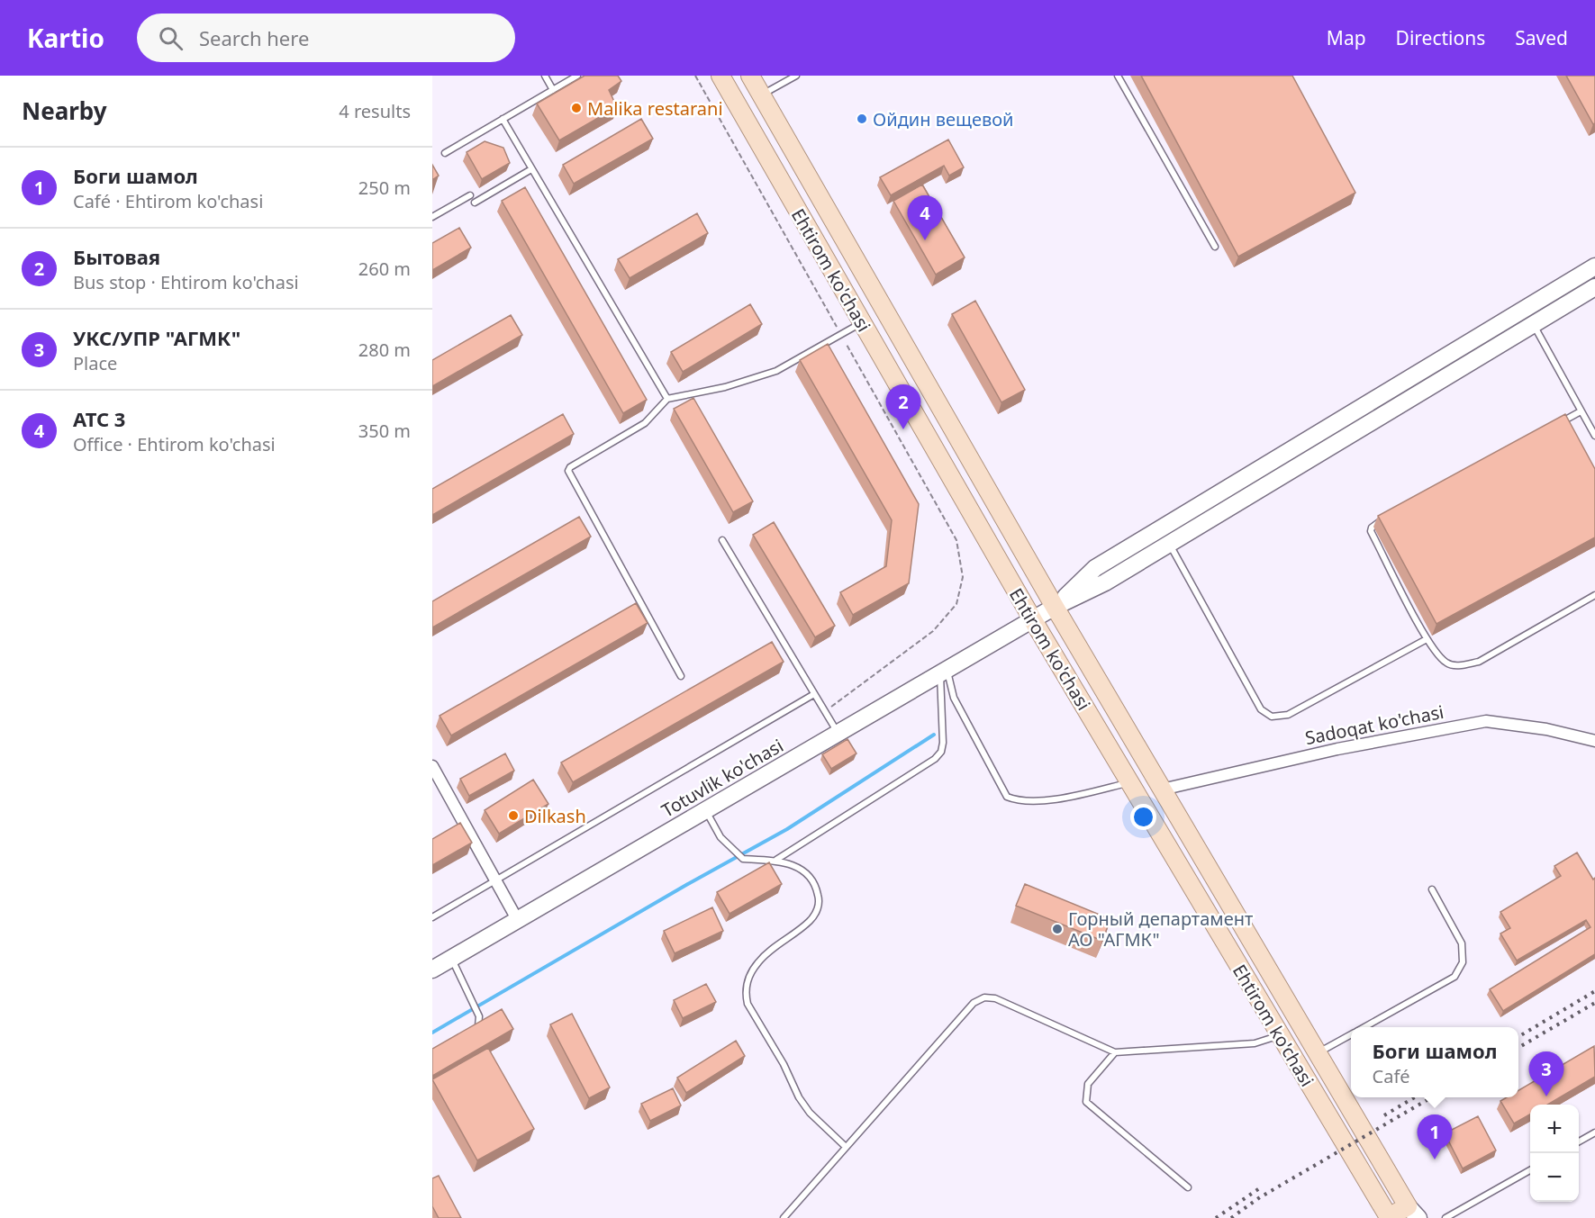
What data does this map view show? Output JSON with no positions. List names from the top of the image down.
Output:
{
  "streets": {
    "main road": ["Ehtirom ko'chasi", "Totuvlik ko'chasi"],
    "street": ["Sadoqat ko'chasi"]
  },
  "crossings": [
    ["Ehtirom ko'chasi", "Sadoqat ko'chasi"],
    ["Ehtirom ko'chasi", "Totuvlik ko'chasi"]
  ],
  "places": [
    "Malika restarani",
    "Ойдин вещевой",
    "Dilkash",
    "Горный департамент АО \"АГМК\""
  ],
  "page": {
    "header": "Kartio",
    "search": "Search here",
    "nav": ["Map", "Directions", "Saved"],
    "heading": ["Nearby", "4 results"],
    "list": [
      {
        "mark": "1",
        "name": "Боги шамол",
        "note": "Café · Ehtirom ko'chasi",
        "value": "250 m"
      },
      {
        "mark": "2",
        "name": "Бытовая",
        "note": "Bus stop · Ehtirom ko'chasi",
        "value": "260 m"
      },
      {
        "mark": "3",
        "name": "УКС/УПР \"АГМК\"",
        "note": "Place",
        "value": "280 m"
      },
      {
        "mark": "4",
        "name": "АТС 3",
        "note": "Office · Ehtirom ko'chasi",
        "value": "350 m"
      }
    ],
    "pins": [
      "4",
      "2",
      "3",
      "1"
    ],
    "popup": ["Боги шамол", "Café"],
    "map_buttons": ["+", "−"]
  }
}
